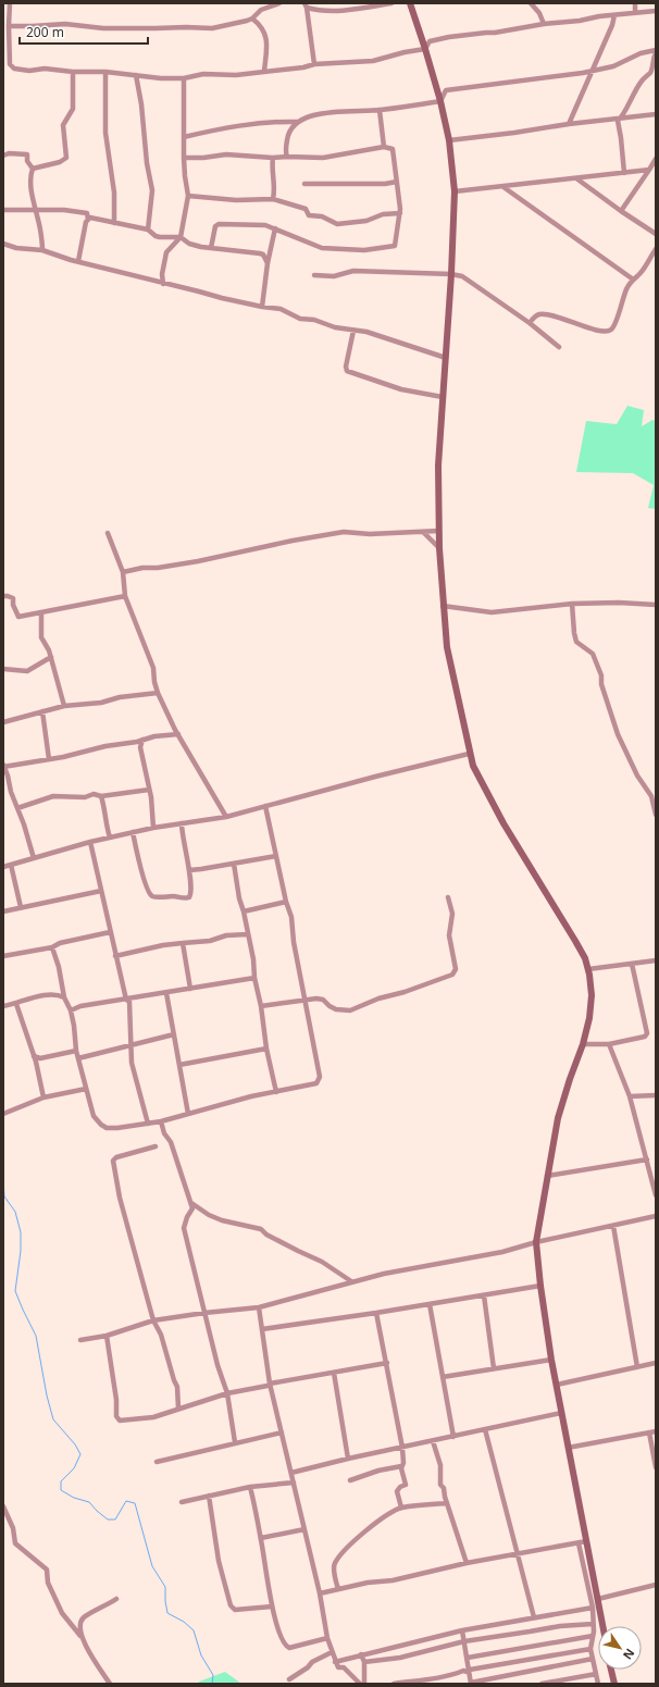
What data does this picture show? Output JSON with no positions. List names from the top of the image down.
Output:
{
  "scale_bar": "200 m",
  "north": "bottom right"
}
